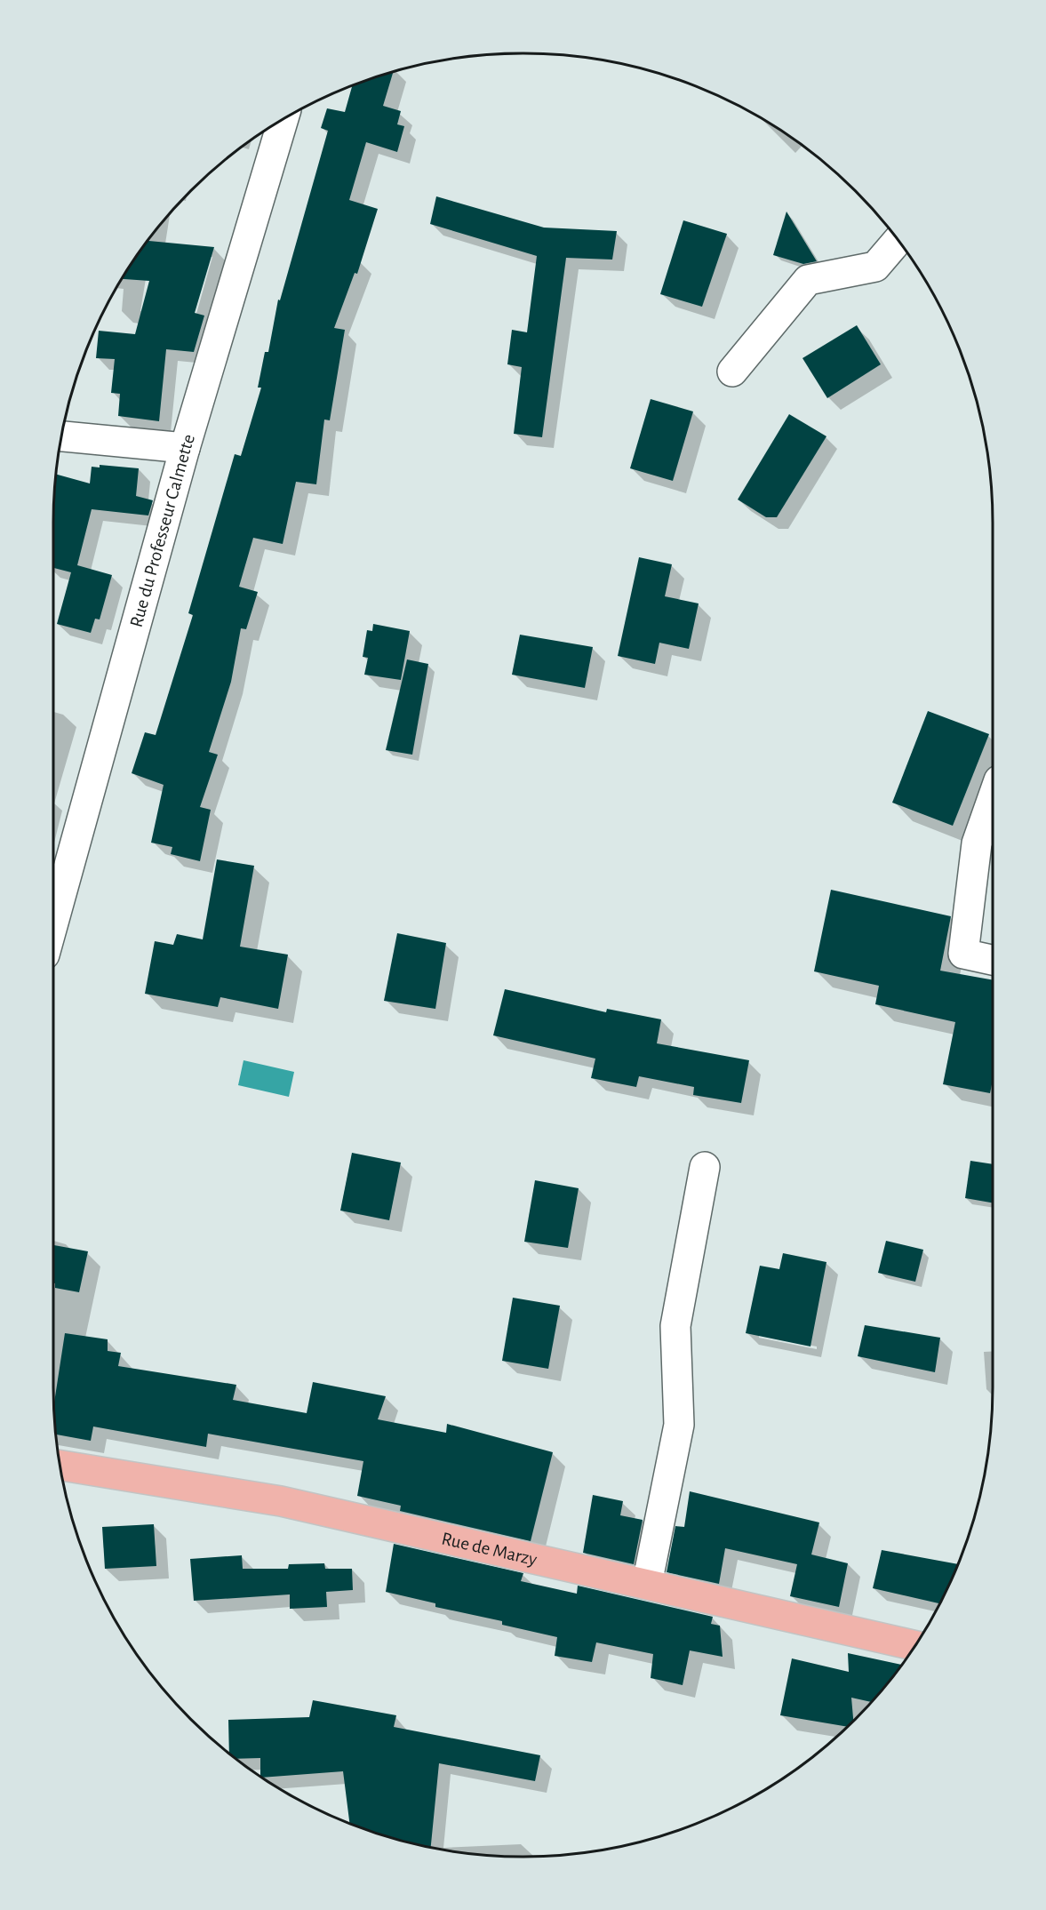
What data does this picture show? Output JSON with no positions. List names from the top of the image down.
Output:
{
  "streets": {
    "main road": ["Rue de Marzy"],
    "street": ["Rue du Professeur Calmette"]
  }
}
